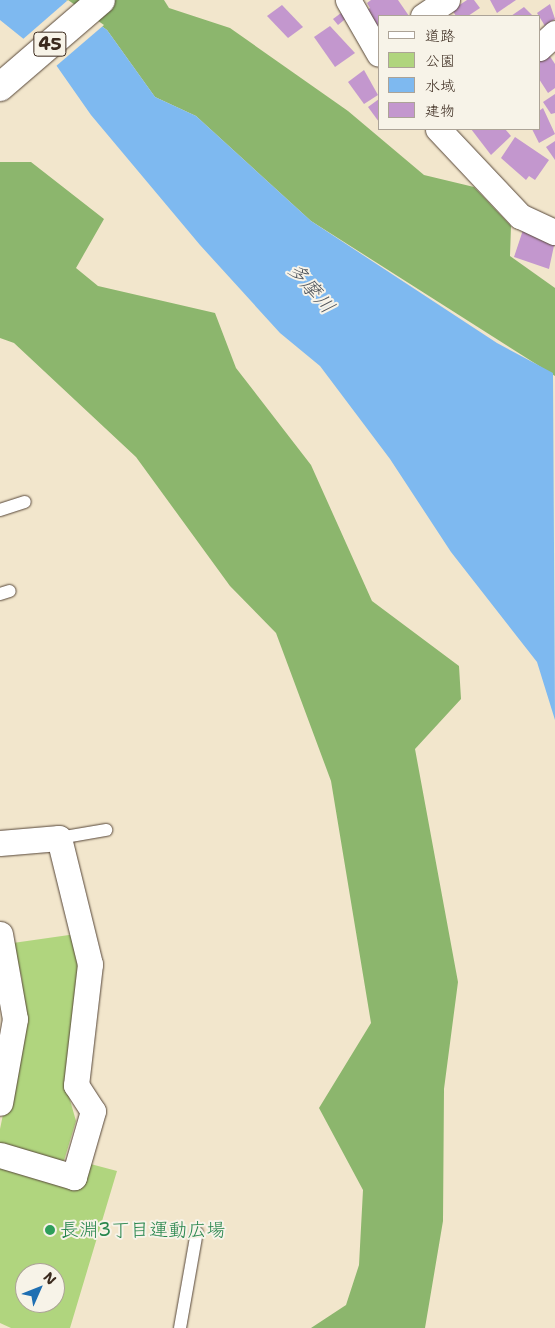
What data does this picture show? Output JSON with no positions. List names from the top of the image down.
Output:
{
  "streets": {
    "main road": ["45"]
  },
  "water": ["多摩川"],
  "places": ["長淵3丁目運動広場"],
  "legend": [
    "道路",
    "公園",
    "水域",
    "建物"
  ],
  "north": "top right"
}
